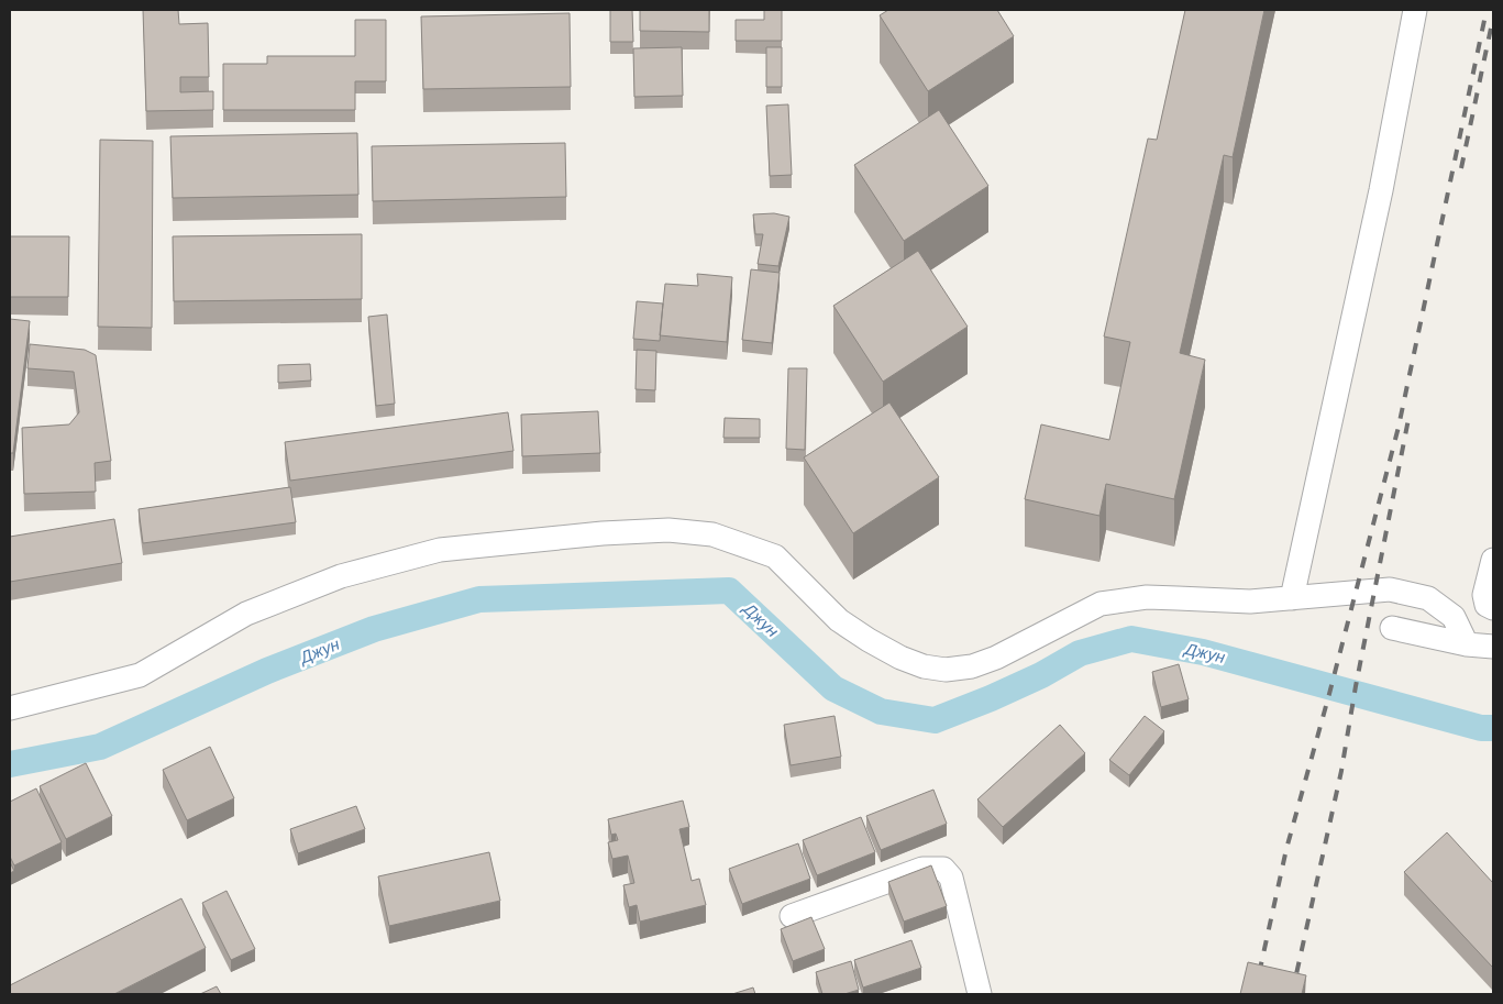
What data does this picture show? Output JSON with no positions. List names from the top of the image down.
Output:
{
  "water": ["Джун"]
}
